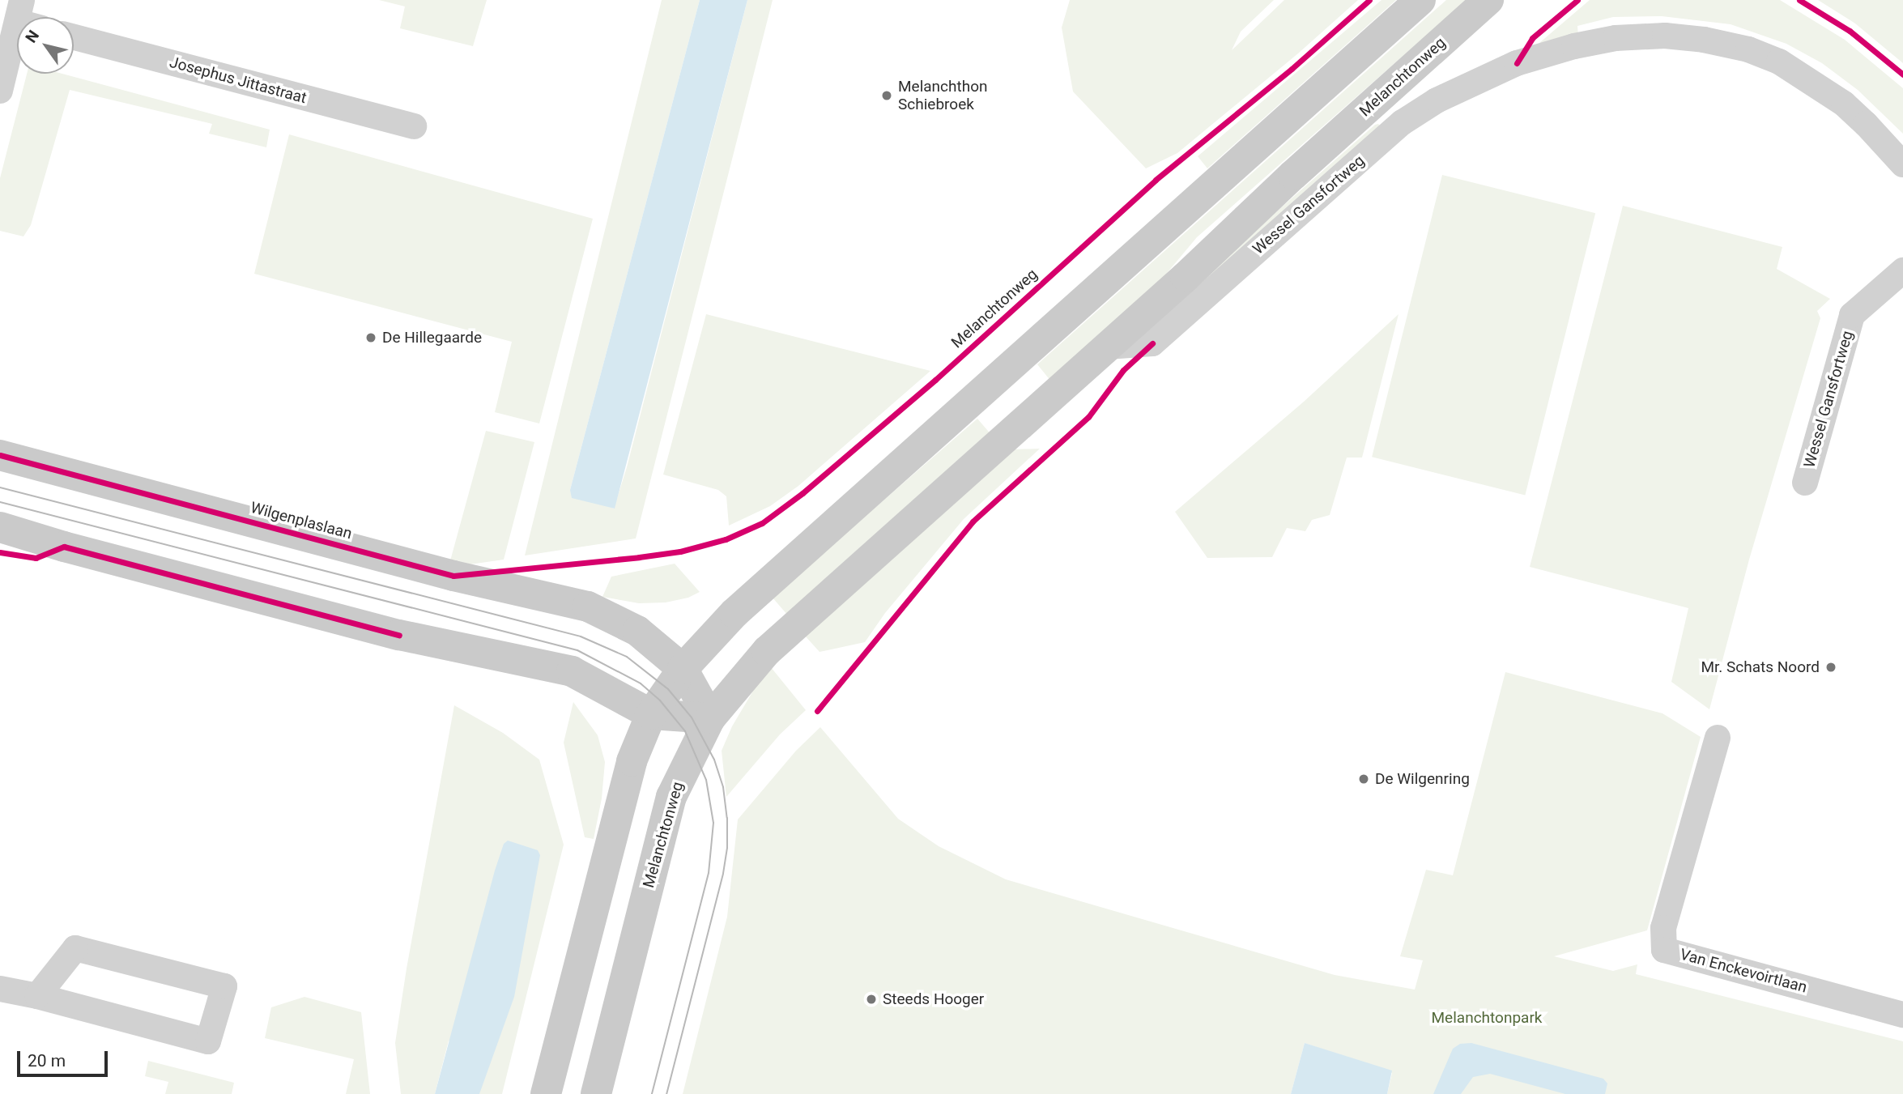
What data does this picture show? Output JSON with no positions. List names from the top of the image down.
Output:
{
  "streets": {
    "street": [
      "Melanchtonweg",
      "Josephus Jittastraat",
      "Wessel Gansfortweg",
      "Wilgenplaslaan",
      "Van Enckevoirtlaan"
    ]
  },
  "crossings": [
    ["Melanchtonweg", "Wessel Gansfortweg"],
    ["Melanchtonweg", "Wilgenplaslaan"]
  ],
  "parks": ["Melanchtonpark"],
  "places": [
    "Melanchthon Schiebroek",
    "De Hillegaarde",
    "Mr. Schats Noord",
    "De Wilgenring",
    "Steeds Hooger"
  ],
  "scale_bar": "20 m",
  "north": "top left"
}
